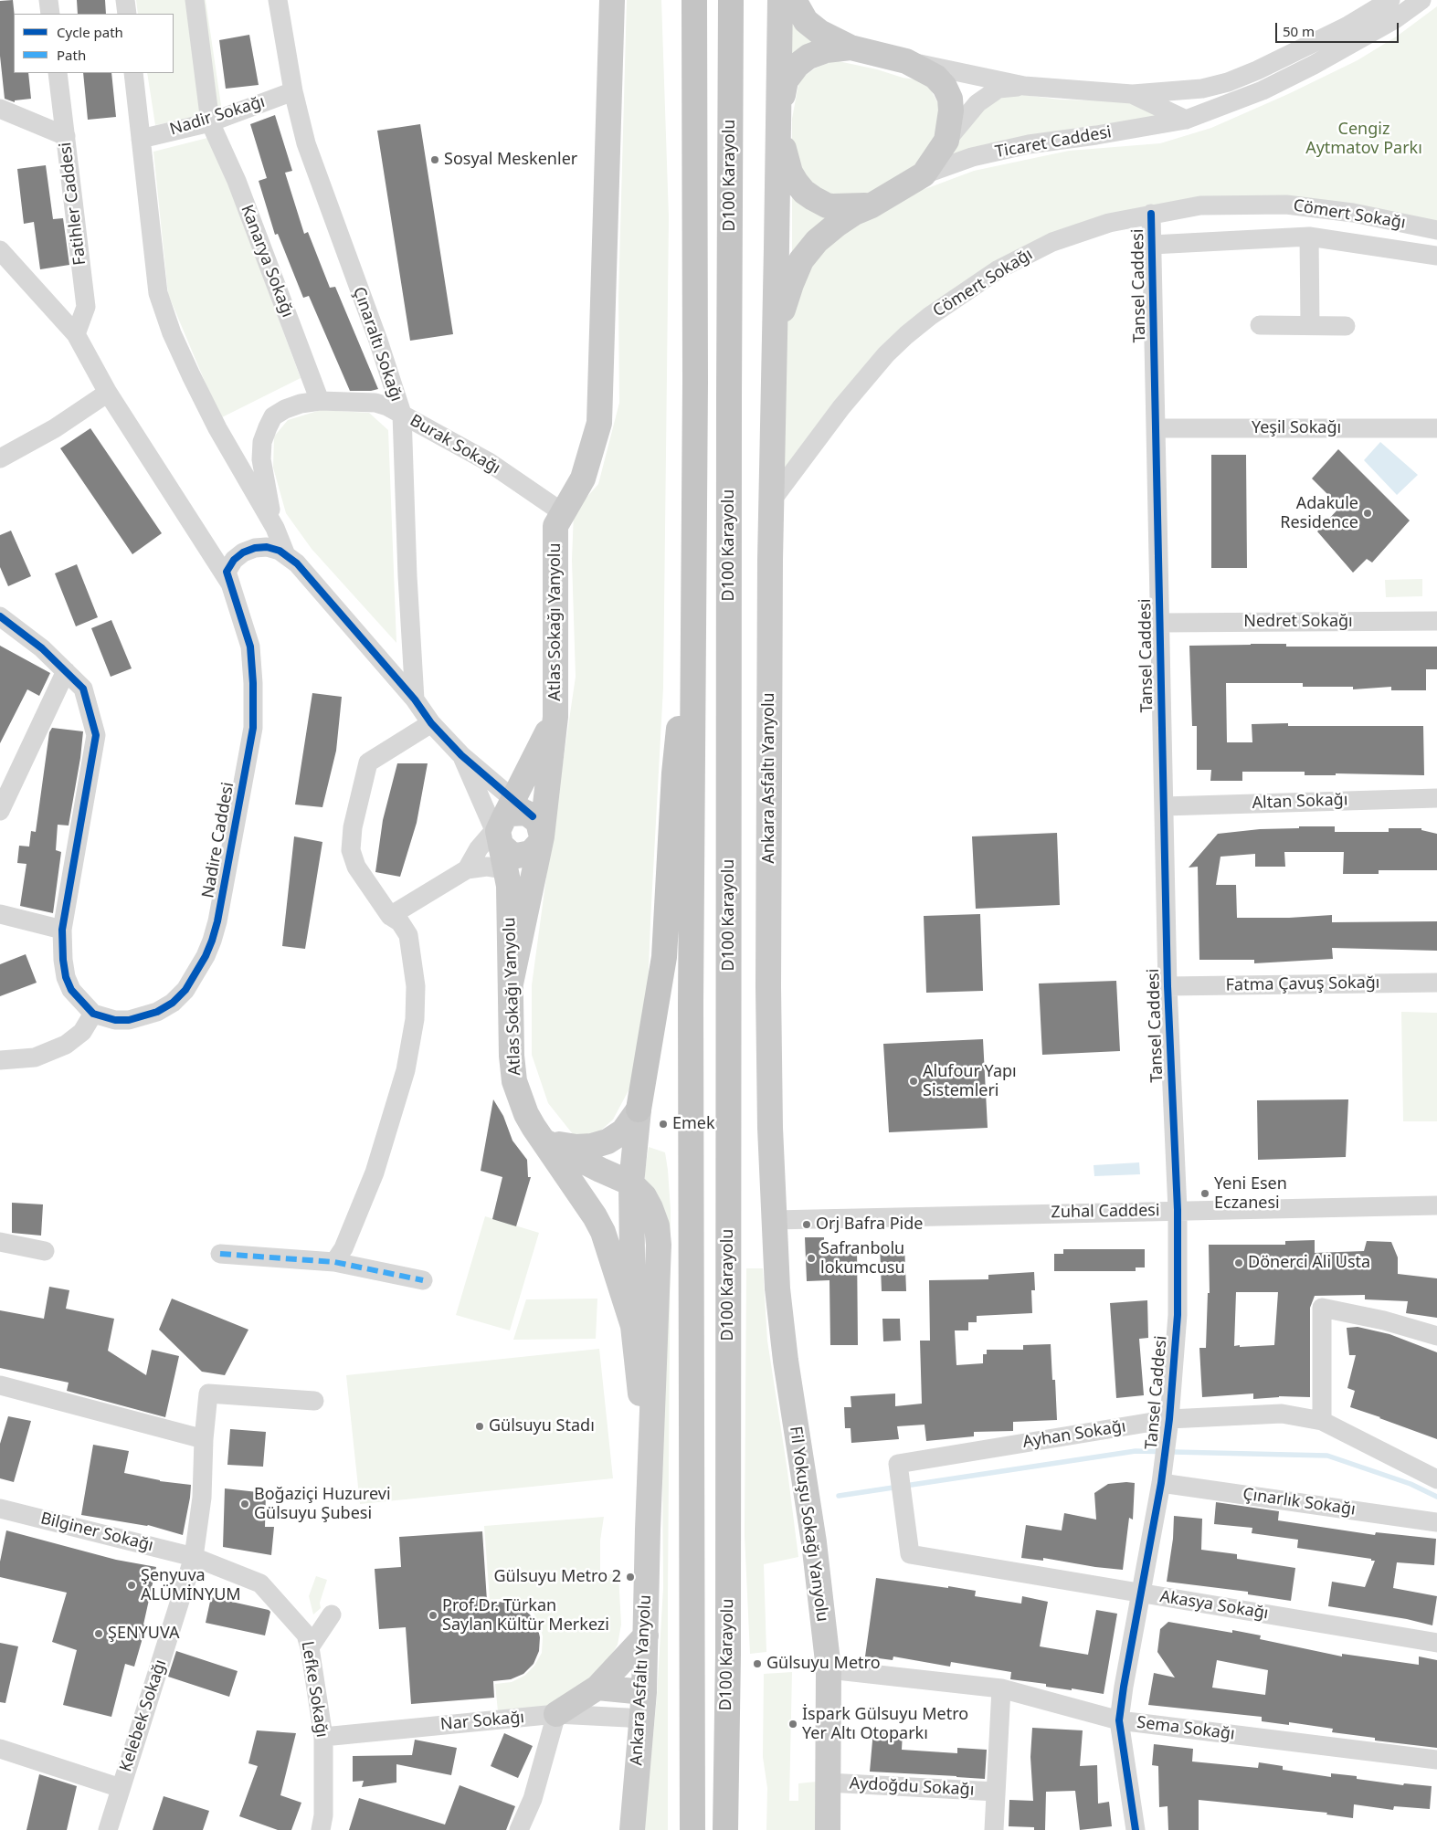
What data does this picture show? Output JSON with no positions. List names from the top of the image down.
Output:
{
  "streets": {
    "highway": ["D100 Karayolu"],
    "main road": [
      "Ticaret Caddesi",
      "Atlas Sokağı Yanyolu",
      "Ankara Asfaltı Yanyolu",
      "Fil Yokuşu Sokağı Yanyolu"
    ],
    "street": [
      "Nadir Sokağı",
      "Fatihler Caddesi",
      "Cömert Sokağı",
      "Kanarya Sokağı",
      "Tansel Caddesi",
      "Çınaraltı Sokağı",
      "Yeşil Sokağı",
      "Burak Sokağı",
      "Nedret Sokağı",
      "Altan Sokağı",
      "Nadire Caddesi",
      "Fatma Çavuş Sokağı",
      "Zuhal Caddesi",
      "Ayhan Sokağı",
      "Çınarlık Sokağı",
      "Bilginer Sokağı",
      "Akasya Sokağı",
      "Lefke Sokağı",
      "Kelebek Sokağı",
      "Nar Sokağı",
      "Sema Sokağı",
      "Aydoğdu Sokağı"
    ]
  },
  "crossings": [
    ["Nadir Sokağı", "Kanarya Sokağı"],
    ["Nadir Sokağı", "Çınaraltı Sokağı"],
    ["Ticaret Caddesi", "Ankara Asfaltı Yanyolu"],
    ["Cömert Sokağı", "Tansel Caddesi"],
    ["Cömert Sokağı", "Ankara Asfaltı Yanyolu"],
    ["Kanarya Sokağı", "Burak Sokağı"],
    ["Tansel Caddesi", "Yeşil Sokağı"],
    ["Tansel Caddesi", "Nedret Sokağı"],
    ["Tansel Caddesi", "Altan Sokağı"],
    ["Tansel Caddesi", "Fatma Çavuş Sokağı"],
    ["Tansel Caddesi", "Zuhal Caddesi"],
    ["Tansel Caddesi", "Ayhan Sokağı"],
    ["Tansel Caddesi", "Çınarlık Sokağı"],
    ["Tansel Caddesi", "Akasya Sokağı"],
    ["Tansel Caddesi", "Sema Sokağı"],
    ["Çınaraltı Sokağı", "Burak Sokağı"],
    ["Çınaraltı Sokağı", "Nadire Caddesi"],
    ["Burak Sokağı", "Atlas Sokağı Yanyolu"],
    ["Atlas Sokağı Yanyolu", "Nadire Caddesi"],
    ["Ankara Asfaltı Yanyolu", "Zuhal Caddesi"],
    ["Ankara Asfaltı Yanyolu", "Fil Yokuşu Sokağı Yanyolu"],
    ["Ankara Asfaltı Yanyolu", "Nar Sokağı"],
    ["Zuhal Caddesi", "Fil Yokuşu Sokağı Yanyolu"],
    ["Ayhan Sokağı", "Akasya Sokağı"],
    ["Fil Yokuşu Sokağı Yanyolu", "Sema Sokağı"],
    ["Fil Yokuşu Sokağı Yanyolu", "Aydoğdu Sokağı"],
    ["Bilginer Sokağı", "Lefke Sokağı"],
    ["Bilginer Sokağı", "Kelebek Sokağı"],
    ["Lefke Sokağı", "Kelebek Sokağı"],
    ["Lefke Sokağı", "Nar Sokağı"]
  ],
  "parks": ["Cengiz Aytmatov Parkı"],
  "places": [
    "Sosyal Meskenler",
    "Adakule Residence",
    "Alufour Yapı Sistemleri",
    "Emek",
    "Yeni Esen Eczanesi",
    "Orj Bafra Pide",
    "Safranbolu lokumcusu",
    "Dönerci Ali Usta",
    "Gülsuyu Stadı",
    "Boğaziçi Huzurevi Gülsuyu Şubesi",
    "Gülsuyu Metro 2",
    "Şenyuva ALÜMİNYUM",
    "Prof.Dr. Türkan Saylan Kültür Merkezi",
    "ŞENYUVA",
    "Gülsuyu Metro",
    "İspark Gülsuyu Metro Yer Altı Otoparkı"
  ],
  "legend": ["Cycle path", "Path"],
  "scale_bar": "50 m"
}
